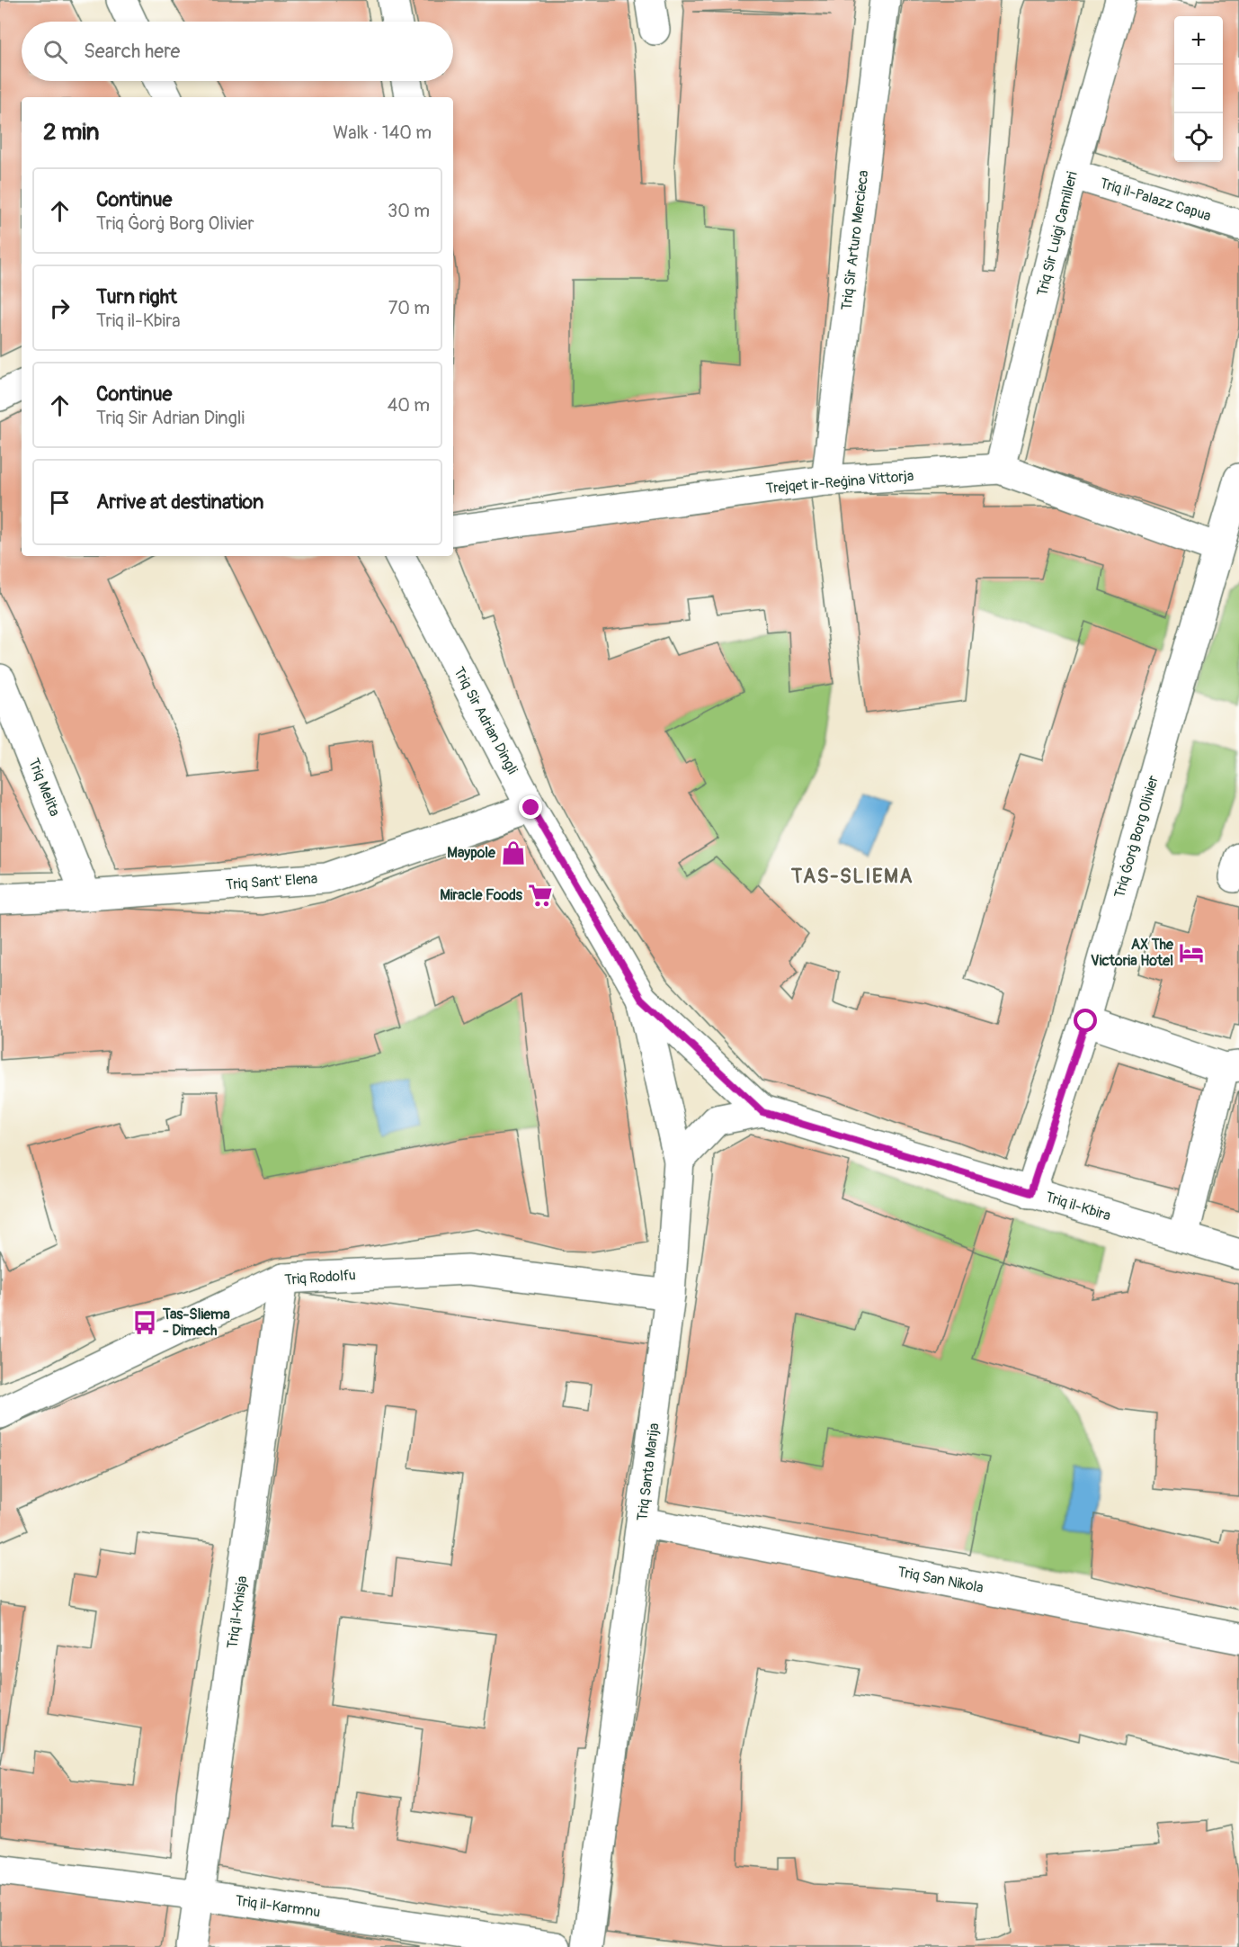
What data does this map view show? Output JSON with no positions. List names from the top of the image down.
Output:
{
  "streets": {
    "street": [
      "Triq il-Palazz Capua",
      "Triq Sir Luigi Camilleri",
      "Triq Sir Arturo Mercieca",
      "Trejqet ir-Reġina Vittorja",
      "Triq Sir Adrian Dingli",
      "Triq Melita",
      "Triq Ġorġ Borg Olivier",
      "Triq Sant' Elena",
      "Triq il-Kbira",
      "Triq Rodolfu",
      "Triq Santa Marija",
      "Triq San Nikola",
      "Triq il-Knisja",
      "Triq il-Karmnu"
    ]
  },
  "crossings": [
    ["Triq il-Palazz Capua", "Triq Sir Luigi Camilleri"],
    ["Triq Sir Luigi Camilleri", "Trejqet ir-Reġina Vittorja"],
    ["Triq Sir Arturo Mercieca", "Trejqet ir-Reġina Vittorja"],
    ["Trejqet ir-Reġina Vittorja", "Triq Ġorġ Borg Olivier"],
    ["Triq Sir Adrian Dingli", "Triq Sant' Elena"],
    ["Triq Sir Adrian Dingli", "Triq il-Kbira"],
    ["Triq Sir Adrian Dingli", "Triq Santa Marija"],
    ["Triq Melita", "Triq Sant' Elena"],
    ["Triq Ġorġ Borg Olivier", "Triq il-Kbira"],
    ["Triq il-Kbira", "Triq Santa Marija"],
    ["Triq Rodolfu", "Triq Santa Marija"],
    ["Triq Rodolfu", "Triq il-Knisja"],
    ["Triq Santa Marija", "Triq San Nikola"],
    ["Triq il-Knisja", "Triq il-Karmnu"]
  ],
  "districts": ["TAS-SLIEMA"],
  "places": {
    "shop": ["Maypole"],
    "supermarket": ["Miracle Foods"],
    "hotel": ["AX The Victoria Hotel"],
    "bus stop": ["Tas-Sliema - Dimech"]
  },
  "page": {
    "map_buttons": ["+", "−"],
    "search": "Search here",
    "heading": ["2 min", "Walk · 140 m"],
    "list": [
      ["Continue", "Triq Ġorġ Borg Olivier", "30 m"],
      ["Turn right", "Triq il-Kbira", "70 m"],
      ["Continue", "Triq Sir Adrian Dingli", "40 m"],
      "Arrive at destination"
    ]
  }
}
